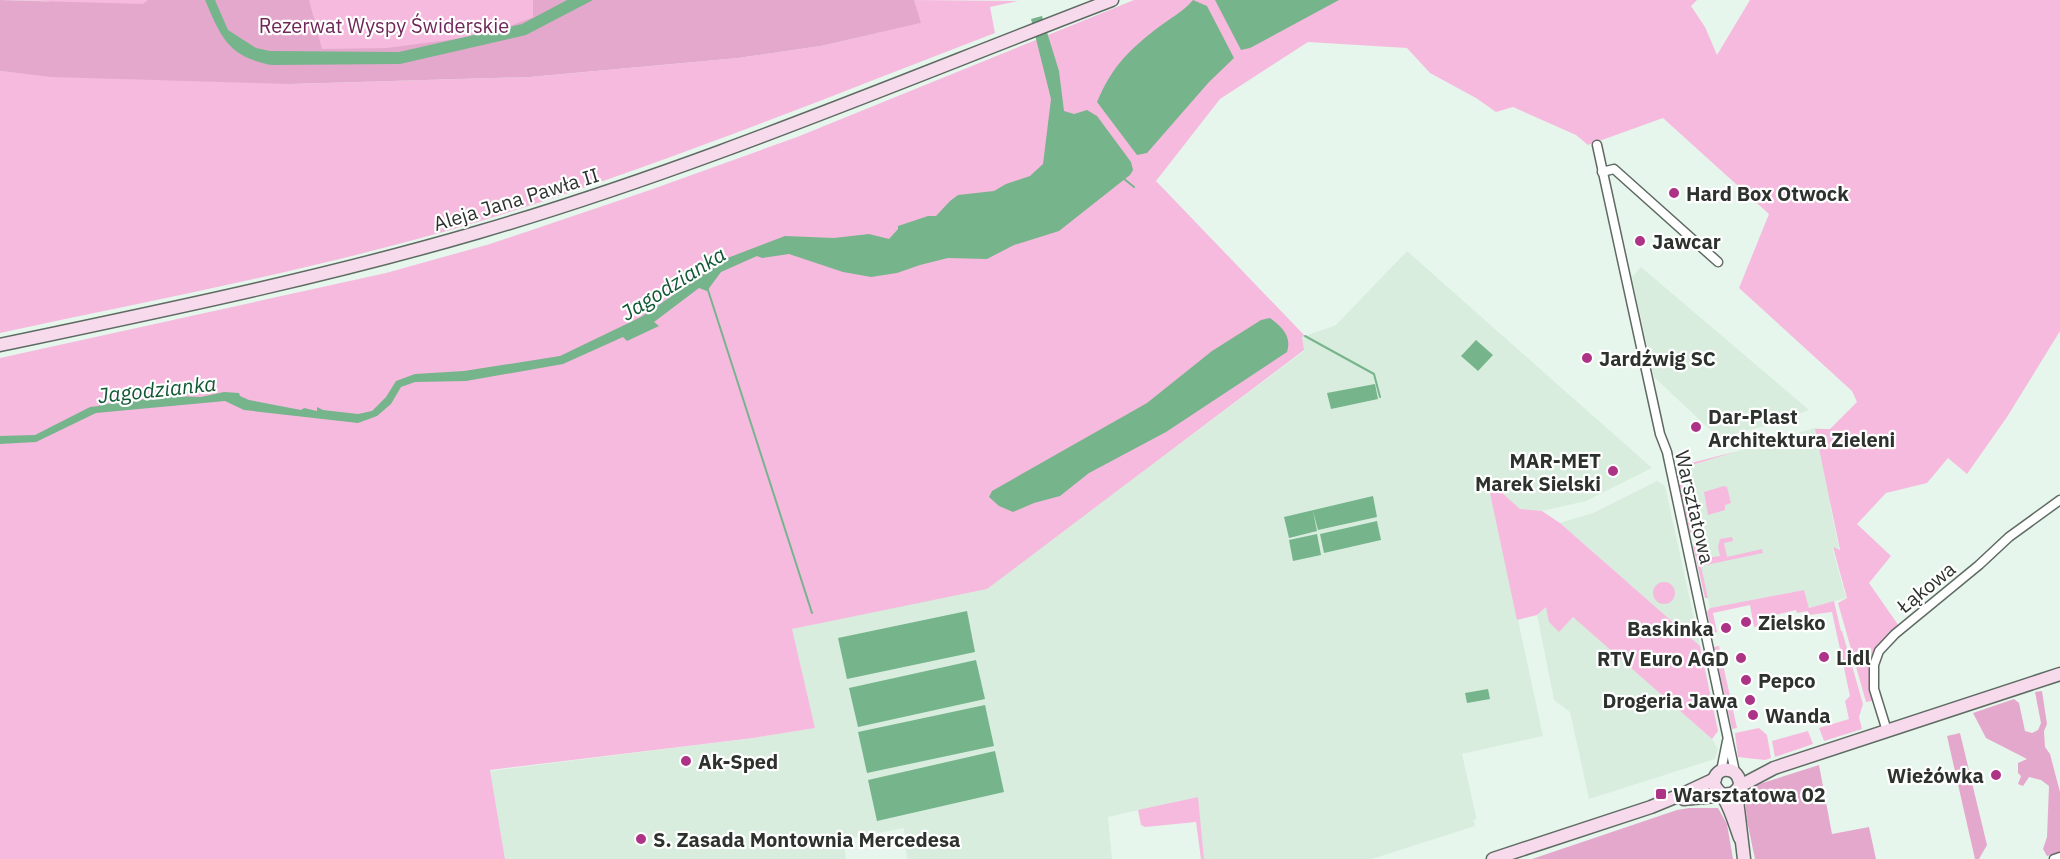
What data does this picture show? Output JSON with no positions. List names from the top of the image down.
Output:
{
  "streets": {
    "main road": ["Aleja Jana Pawła II"],
    "street": ["Warsztatowa", "Łąkowa"]
  },
  "water": ["Jagodzianka"],
  "parks": ["Rezerwat Wyspy Świderskie"],
  "places": {
    "other": [
      "Hard Box Otwock",
      "Jawcar",
      "Jardźwig SC",
      "Dar-Plast Architektura Zieleni",
      "MAR-MET Marek Sielski",
      "Zielsko",
      "Baskinka",
      "Lidl",
      "RTV Euro AGD",
      "Pepco",
      "Drogeria Jawa",
      "Wanda",
      "Ak-Sped",
      "Wieżówka",
      "S. Zasada Montownia Mercedesa"
    ],
    "transit": ["Warsztatowa 02"]
  }
}
